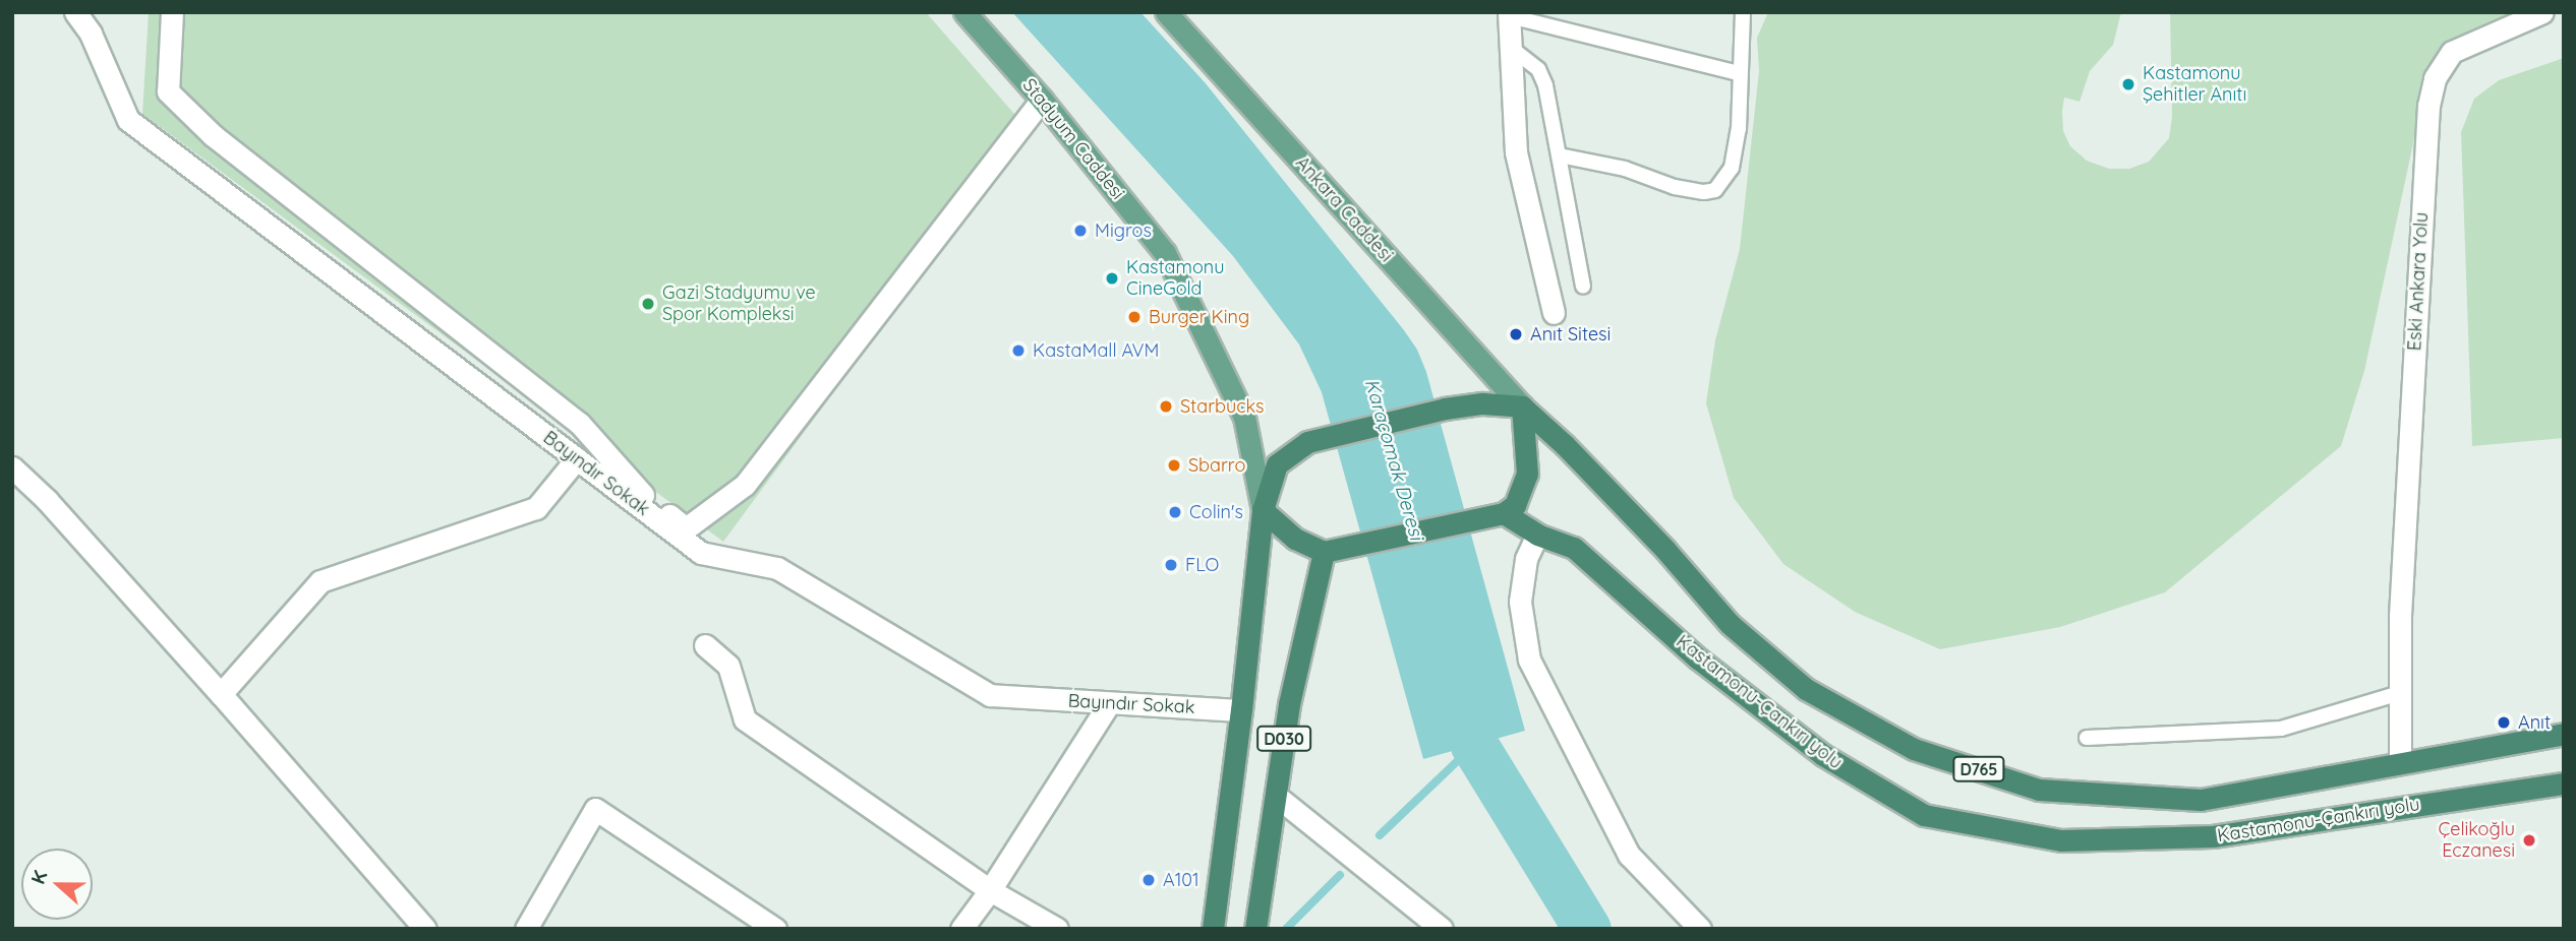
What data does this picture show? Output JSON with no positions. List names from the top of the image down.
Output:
{
  "streets": {
    "highway": ["Kastamonu-Çankırı yolu", "D030", "D765"],
    "main road": ["Stadyum Caddesi", "Ankara Caddesi"],
    "street": ["Eski Ankara Yolu", "Bayındır Sokak"]
  },
  "crossings": [
    ["Ankara Caddesi", "D765"],
    ["Eski Ankara Yolu", "D765"]
  ],
  "water": ["Karaçomak Deresi"],
  "places": [
    "Kastamonu Şehitler Anıtı",
    "Migros",
    "Kastamonu CineGold",
    "Gazi Stadyumu ve Spor Kompleksi",
    "Burger King",
    "Anıt Sitesi",
    "KastaMall AVM",
    "Starbucks",
    "Sbarro",
    "Colin's",
    "FLO",
    "Anıt",
    "Çelikoğlu Eczanesi",
    "A101"
  ],
  "north": "left"
}
